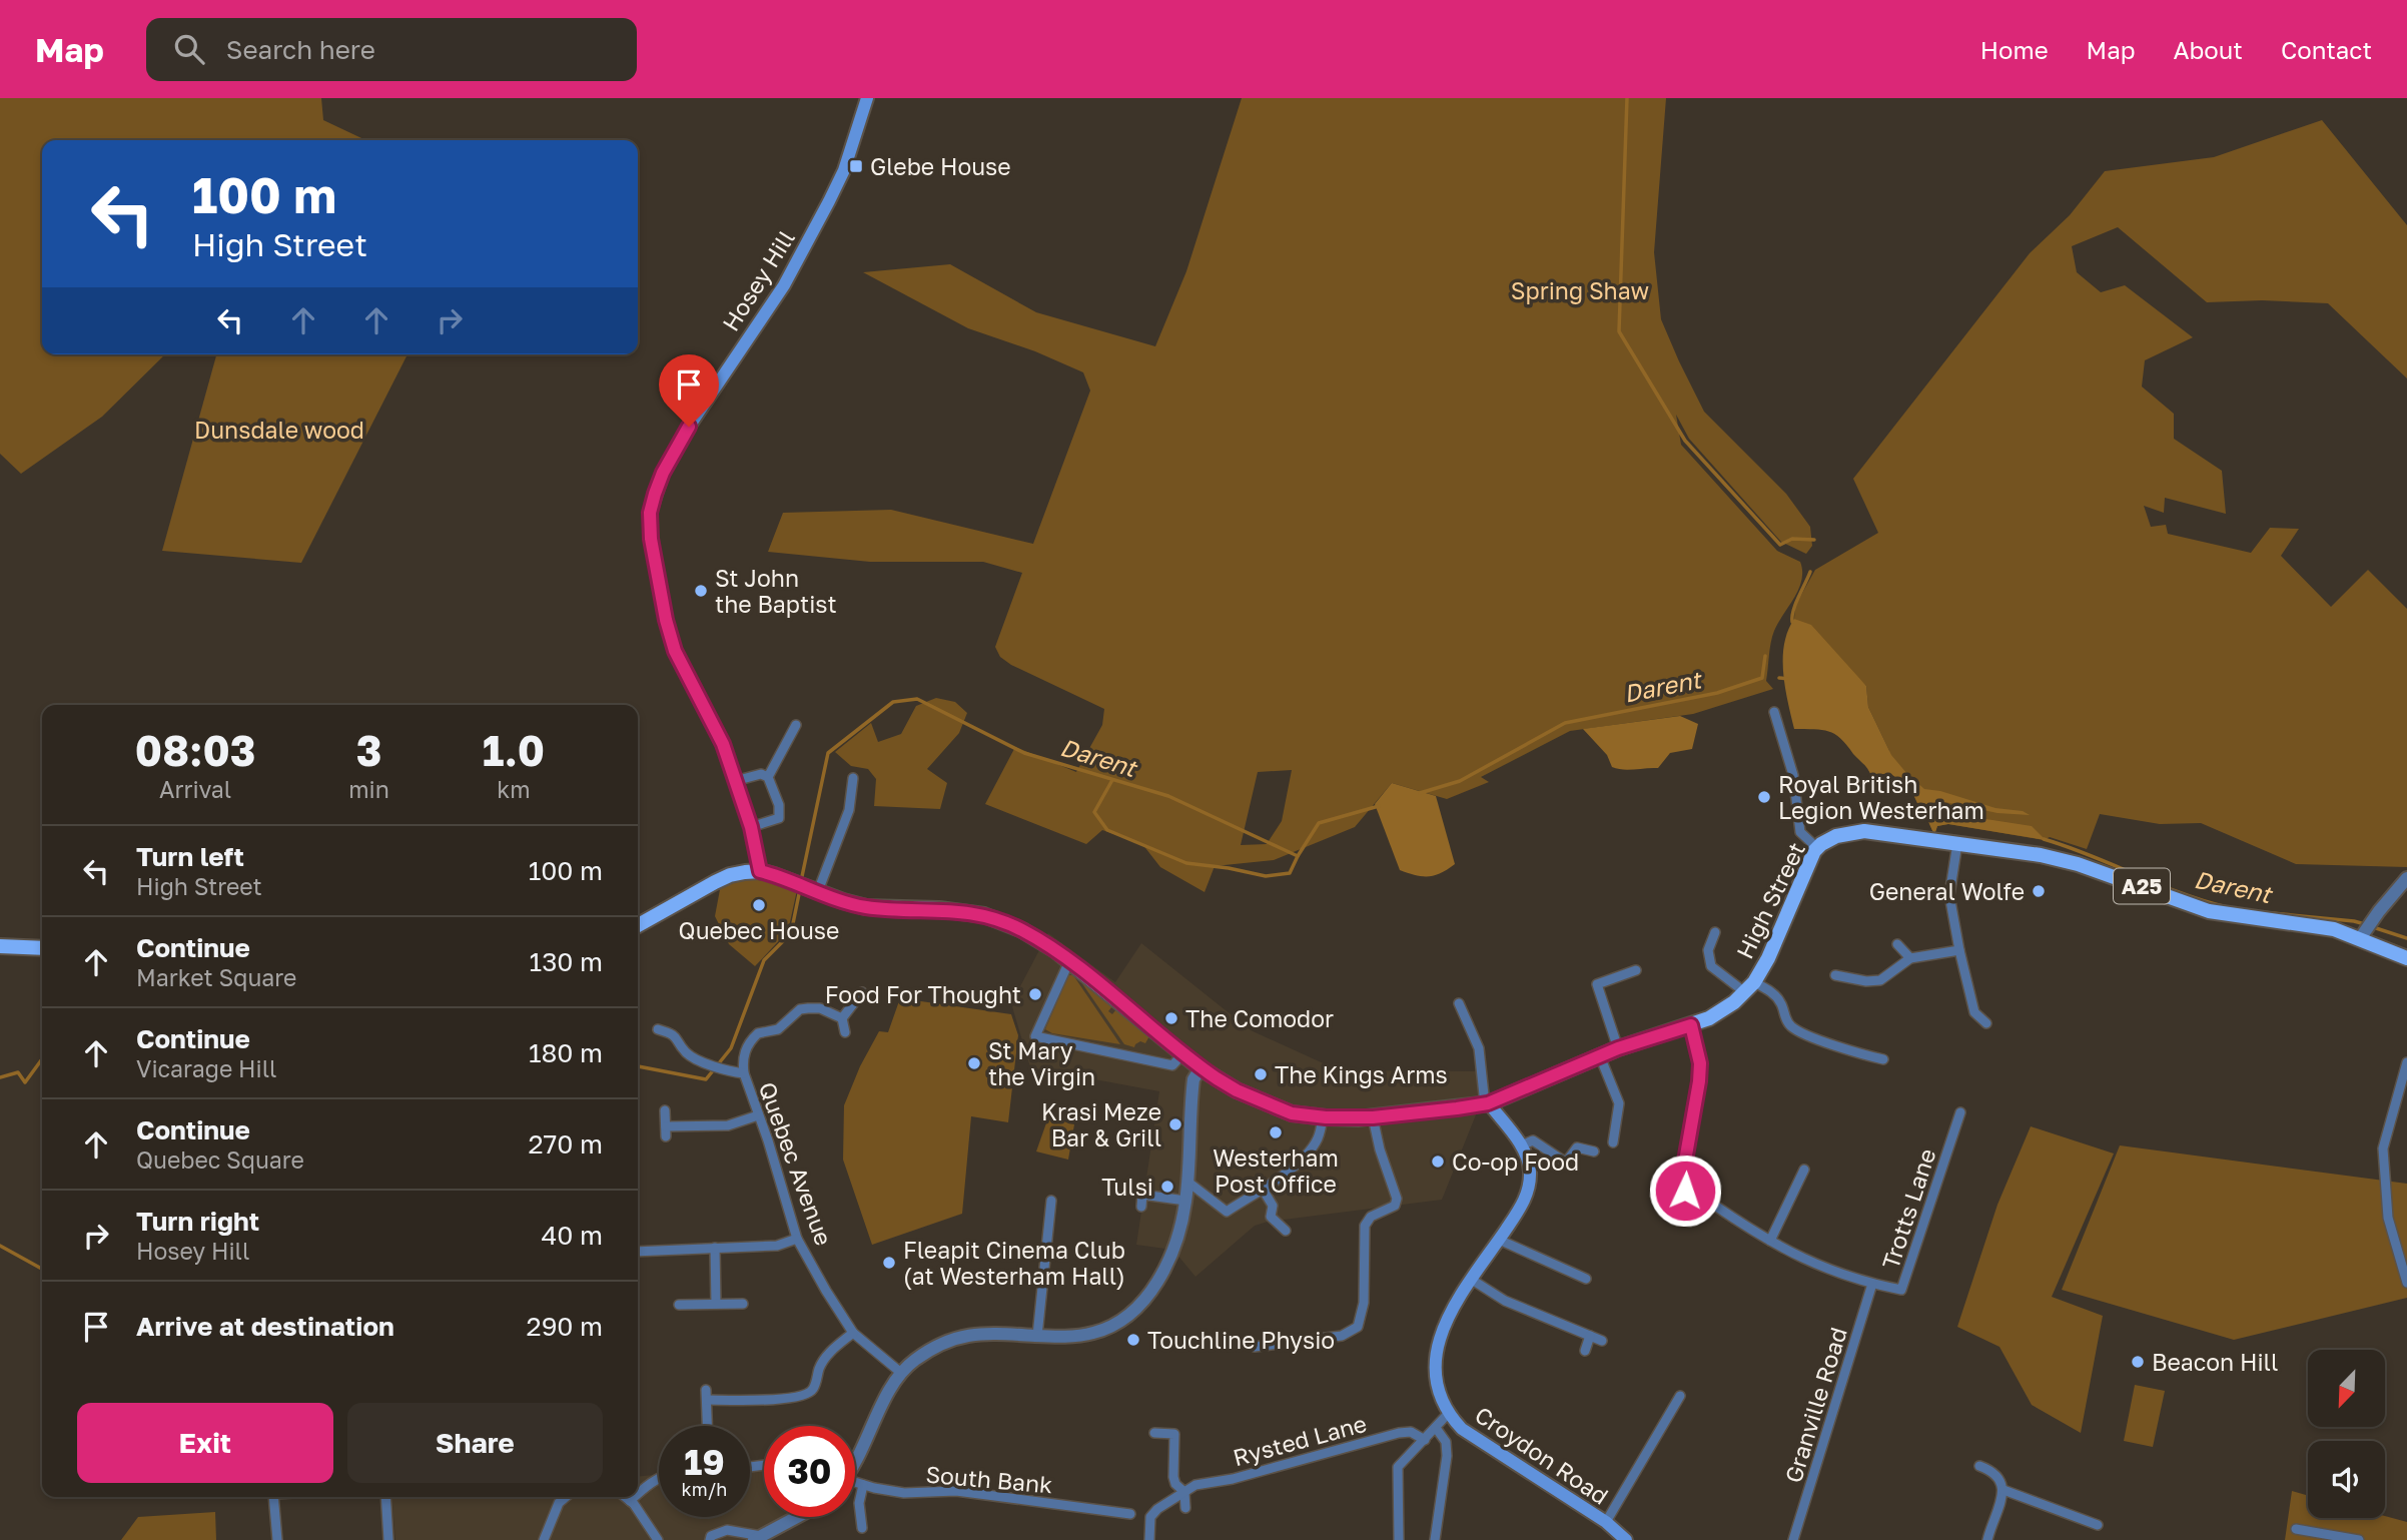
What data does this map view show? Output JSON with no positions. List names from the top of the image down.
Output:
{
  "streets": {
    "main road": [
      "Hosey Hill",
      "A25",
      "High Street",
      "Croydon Road"
    ],
    "street": [
      "Quebec Avenue",
      "Trotts Lane",
      "Granville Road",
      "Rysted Lane",
      "South Bank"
    ]
  },
  "crossings": [
    ["Hosey Hill", "High Street"],
    ["A25", "High Street"],
    ["High Street", "Croydon Road"],
    ["Trotts Lane", "Granville Road"]
  ],
  "water": ["Darent"],
  "parks": ["Spring Shaw", "Dunsdale wood"],
  "places": {
    "transit": ["Glebe House"],
    "other": [
      "St John the Baptist",
      "Royal British Legion Westerham",
      "General Wolfe",
      "Quebec House",
      "Food For Thought",
      "The Comodor",
      "St Mary the Virgin",
      "The Kings Arms",
      "Krasi Meze Bar & Grill",
      "Westerham Post Office",
      "Co-op Food",
      "Tulsi",
      "Fleapit Cinema Club (at Westerham Hall)",
      "Touchline Physio",
      "Beacon Hill"
    ]
  },
  "north": "bottom left",
  "page": {
    "header": "Map",
    "search": "Search here",
    "nav": [
      "Home",
      "Map",
      "About",
      "Contact"
    ],
    "turn": ["100 m", "High Street"],
    "eta": [
      "08:03",
      "Arrival",
      "3",
      "min",
      "1.0",
      "km"
    ],
    "list": [
      {
        "name": "Turn left",
        "note": "High Street",
        "value": "100 m"
      },
      {
        "name": "Continue",
        "note": "Market Square",
        "value": "130 m"
      },
      {
        "name": "Continue",
        "note": "Vicarage Hill",
        "value": "180 m"
      },
      {
        "name": "Continue",
        "note": "Quebec Square",
        "value": "270 m"
      },
      {
        "name": "Turn right",
        "note": "Hosey Hill",
        "value": "40 m"
      },
      {
        "name": "Arrive at destination",
        "value": "290 m"
      }
    ],
    "buttons": ["Exit", "Share"],
    "speed": "19 km/h",
    "limit": "30"
  }
}
